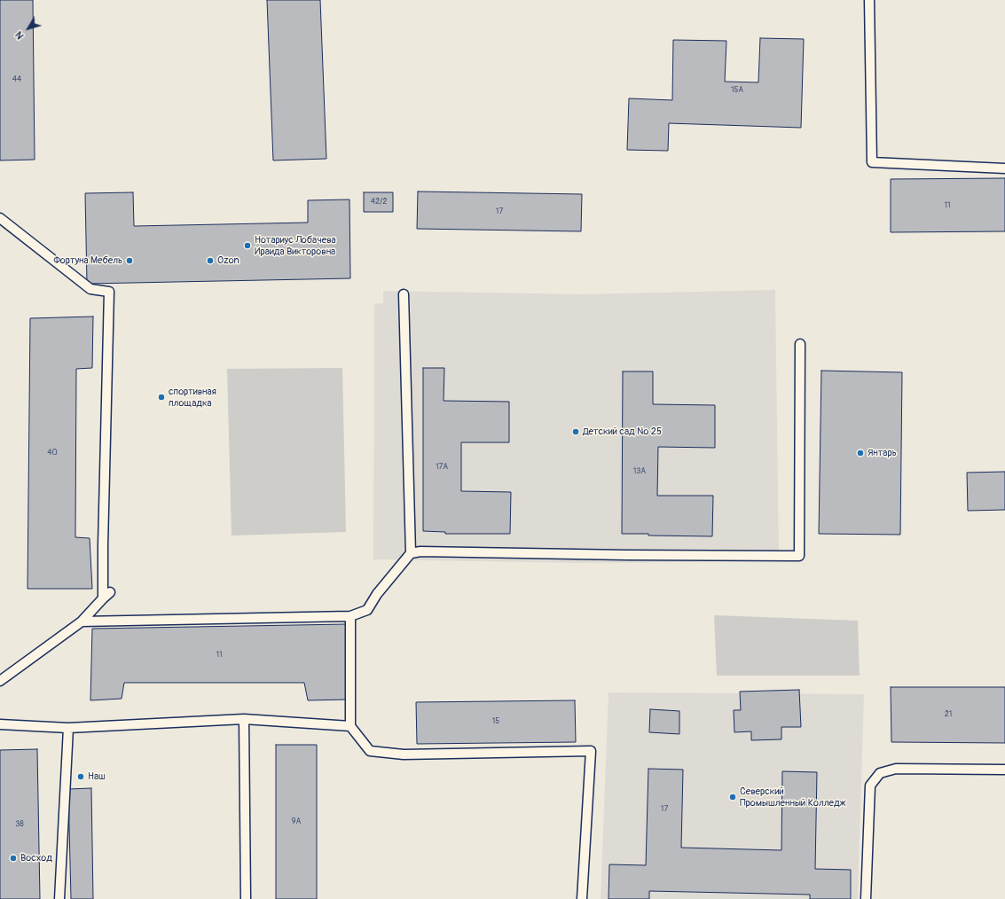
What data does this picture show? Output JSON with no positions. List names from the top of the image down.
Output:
{
  "places": [
    "Нотариус Лобачева Ираида Викторовна",
    "Фортуна Мебель",
    "Ozon",
    "спортивная площадка",
    "Детский сад № 25",
    "Янтарь",
    "Наш",
    "Северский Промышленный Колледж",
    "Восход"
  ],
  "house_numbers": [
    "44",
    "15А",
    "42/2",
    "11",
    "17",
    "40",
    "17А",
    "13А",
    "11",
    "21",
    "15",
    "17",
    "9А",
    "38"
  ],
  "north": "bottom left"
}
